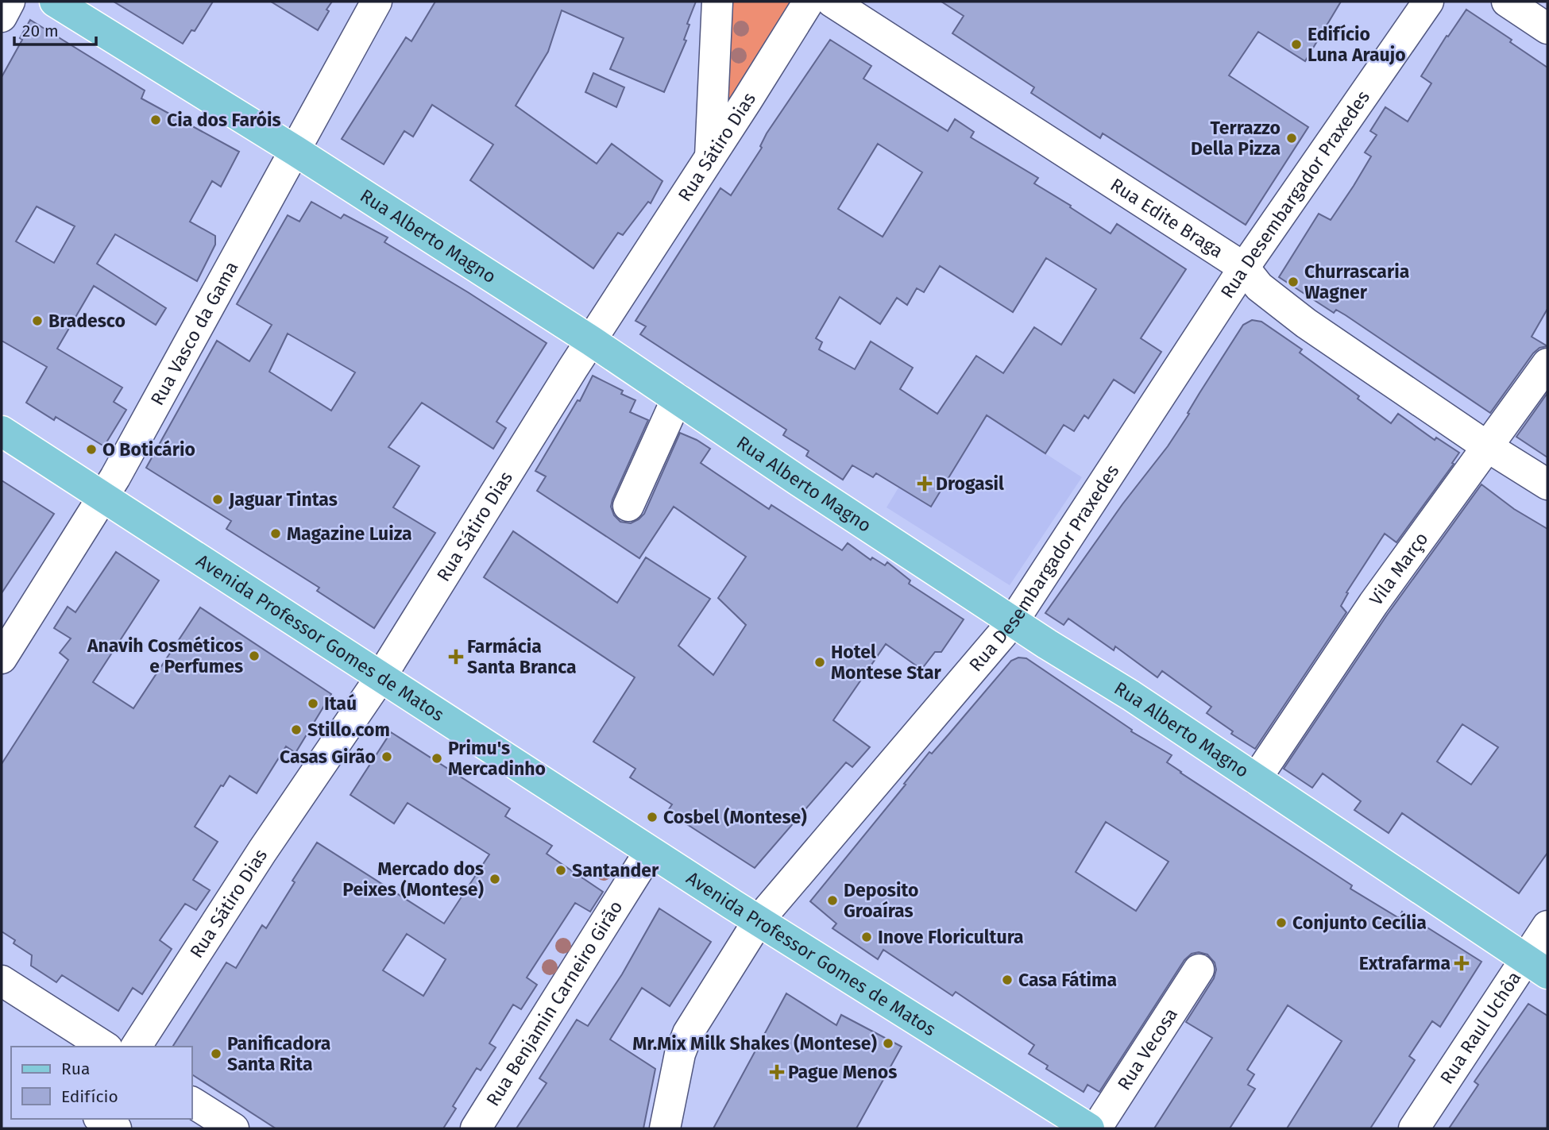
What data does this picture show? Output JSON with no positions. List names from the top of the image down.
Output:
{
  "streets": {
    "main road": ["Rua Alberto Magno", "Avenida Professor Gomes de Matos"],
    "street": [
      "Rua Sátiro Dias",
      "Rua Desembargador Praxedes",
      "Rua Edite Braga",
      "Rua Vasco da Gama",
      "Vila Março",
      "Rua Benjamin Carneiro Girão",
      "Rua Raul Uchôa",
      "Rua Vecosa"
    ]
  },
  "crossings": [
    ["Rua Sátiro Dias", "Rua Alberto Magno"],
    ["Rua Sátiro Dias", "Avenida Professor Gomes de Matos"],
    ["Rua Desembargador Praxedes", "Rua Edite Braga"],
    ["Rua Desembargador Praxedes", "Rua Alberto Magno"],
    ["Rua Desembargador Praxedes", "Avenida Professor Gomes de Matos"],
    ["Rua Edite Braga", "Vila Março"],
    ["Rua Alberto Magno", "Rua Vasco da Gama"],
    ["Rua Alberto Magno", "Vila Março"],
    ["Rua Alberto Magno", "Rua Raul Uchôa"],
    ["Rua Vasco da Gama", "Avenida Professor Gomes de Matos"],
    ["Avenida Professor Gomes de Matos", "Rua Benjamin Carneiro Girão"]
  ],
  "places": {
    "other": [
      "Edifício Luna Araujo",
      "Cia dos Faróis",
      "Terrazzo Della Pizza",
      "Churrascaria Wagner",
      "Bradesco",
      "O Boticário",
      "Jaguar Tintas",
      "Magazine Luiza",
      "Anavih Cosméticos e Perfumes",
      "Hotel Montese Star",
      "Itaú",
      "Stillo.com",
      "Casas Girão",
      "Primu's Mercadinho",
      "Cosbel (Montese)",
      "Santander",
      "Mercado dos Peixes (Montese)",
      "Deposito Groaíras",
      "Conjunto Cecília",
      "Inove Floricultura",
      "Casa Fátima",
      "Mr.Mix Milk Shakes (Montese)",
      "Panificadora Santa Rita"
    ],
    "health": [
      "Drogasil",
      "Farmácia Santa Branca",
      "Extrafarma",
      "Pague Menos"
    ]
  },
  "legend": ["Rua", "Edifício"],
  "scale_bar": "20 m"
}
